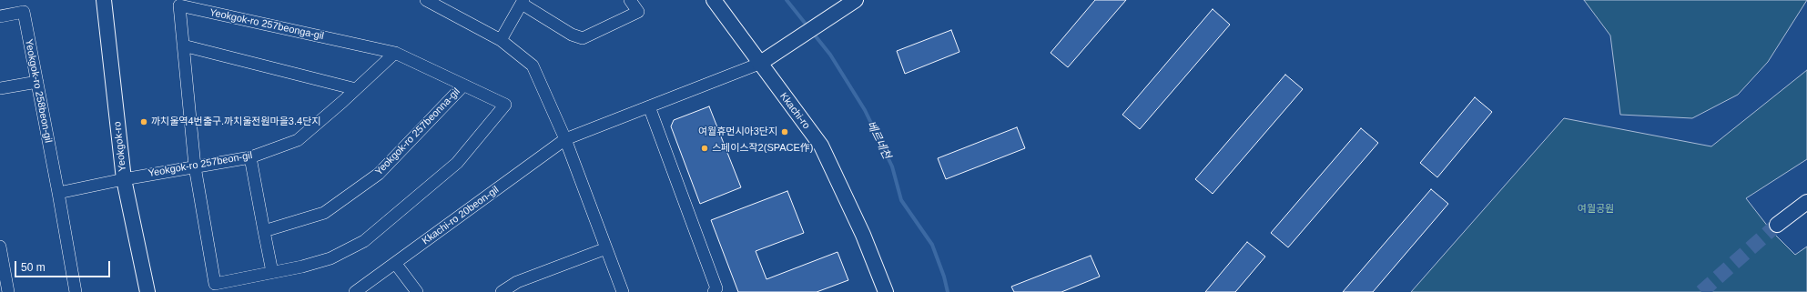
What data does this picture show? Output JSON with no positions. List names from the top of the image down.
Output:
{
  "streets": {
    "street": [
      "Yeokgok-ro 257beonga-gil",
      "Yeokgok-ro 258beon-gil",
      "Kkachi-ro",
      "Yeokgok-ro 257beonna-gil",
      "Yeokgok-ro",
      "Yeokgok-ro 257beon-gil",
      "Kkachi-ro 20beon-gil"
    ]
  },
  "crossings": [
    ["Yeokgok-ro 257beonga-gil", "Yeokgok-ro 257beonna-gil"],
    ["Yeokgok-ro 257beonga-gil", "Yeokgok-ro 257beon-gil"],
    ["Kkachi-ro", "Kkachi-ro 20beon-gil"],
    ["Yeokgok-ro", "Yeokgok-ro 257beon-gil"]
  ],
  "water": ["베르네천"],
  "parks": ["여월공원"],
  "places": ["까치울역4번출구.까치울전원마을3.4단지", "여월휴먼시아3단지", "스페이스작2(SPACE作)"],
  "scale_bar": "50 m"
}
